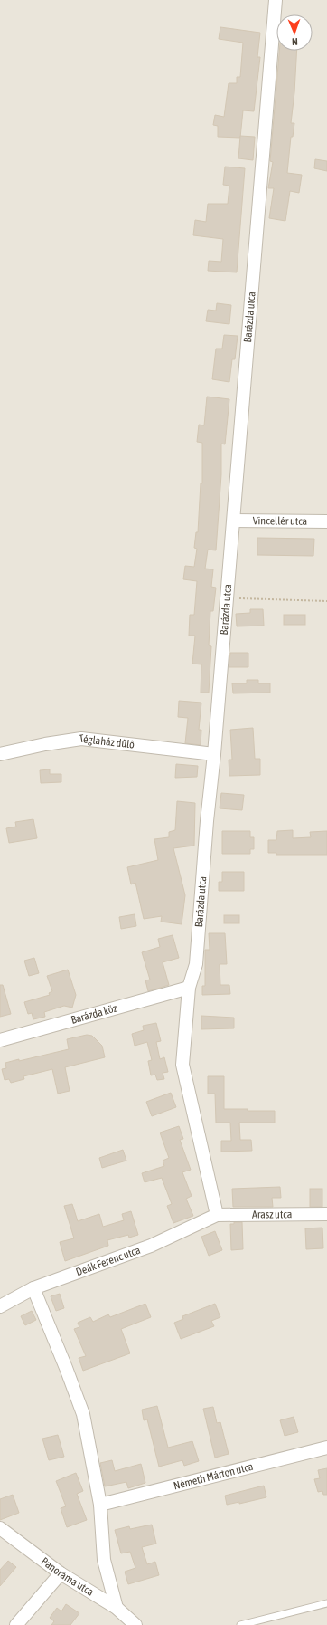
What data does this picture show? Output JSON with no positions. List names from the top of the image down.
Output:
{
  "streets": {
    "street": [
      "Barázda utca",
      "Vincellér utca",
      "Téglaház dűlő",
      "Barázda köz",
      "Arasz utca",
      "Deák Ferenc utca",
      "Németh Márton utca",
      "Panoráma utca"
    ]
  },
  "crossings": [
    ["Barázda utca", "Vincellér utca"],
    ["Barázda utca", "Téglaház dűlő"],
    ["Barázda utca", "Barázda köz"],
    ["Barázda utca", "Arasz utca"],
    ["Barázda utca", "Deák Ferenc utca"],
    ["Arasz utca", "Deák Ferenc utca"]
  ],
  "north": "bottom"
}
